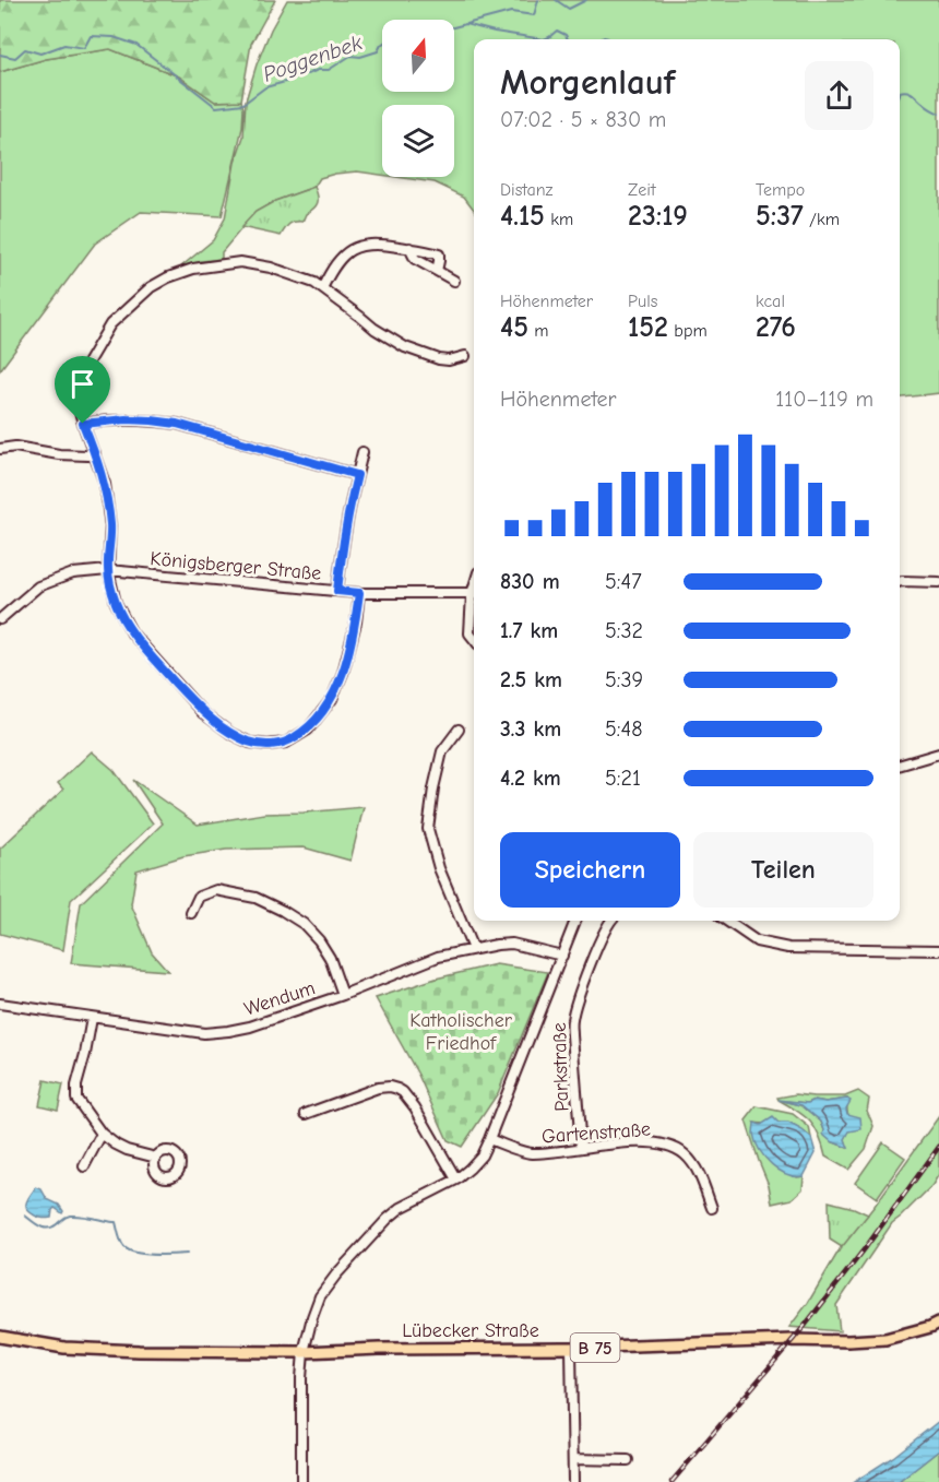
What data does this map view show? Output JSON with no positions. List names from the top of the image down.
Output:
{
  "streets": {
    "main road": ["Lübecker Straße", "B 75"],
    "street": [
      "Königsberger Straße",
      "Wendum",
      "Parkstraße",
      "Gartenstraße"
    ]
  },
  "crossings": [
    ["Parkstraße", "Gartenstraße"]
  ],
  "water": ["Poggenbek"],
  "parks": ["Katholischer Friedhof"],
  "north": "top",
  "page": {
    "heading": ["Morgenlauf", "07:02 · 5 × 830 m"],
    "stats": [
      ["Distanz", "4.15 km"],
      ["Zeit", "23:19"],
      ["Tempo", "5:37 /km"],
      ["Höhenmeter", "45 m"],
      ["Puls", "152 bpm"],
      ["kcal", "276"]
    ],
    "chart": ["Höhenmeter", "110–119 m"],
    "list": [
      {
        "name": "830 m",
        "note": "5:47"
      },
      {
        "name": "1.7 km",
        "note": "5:32"
      },
      {
        "name": "2.5 km",
        "note": "5:39"
      },
      {
        "name": "3.3 km",
        "note": "5:48"
      },
      {
        "name": "4.2 km",
        "note": "5:21"
      }
    ],
    "buttons": ["Speichern", "Teilen"]
  }
}
